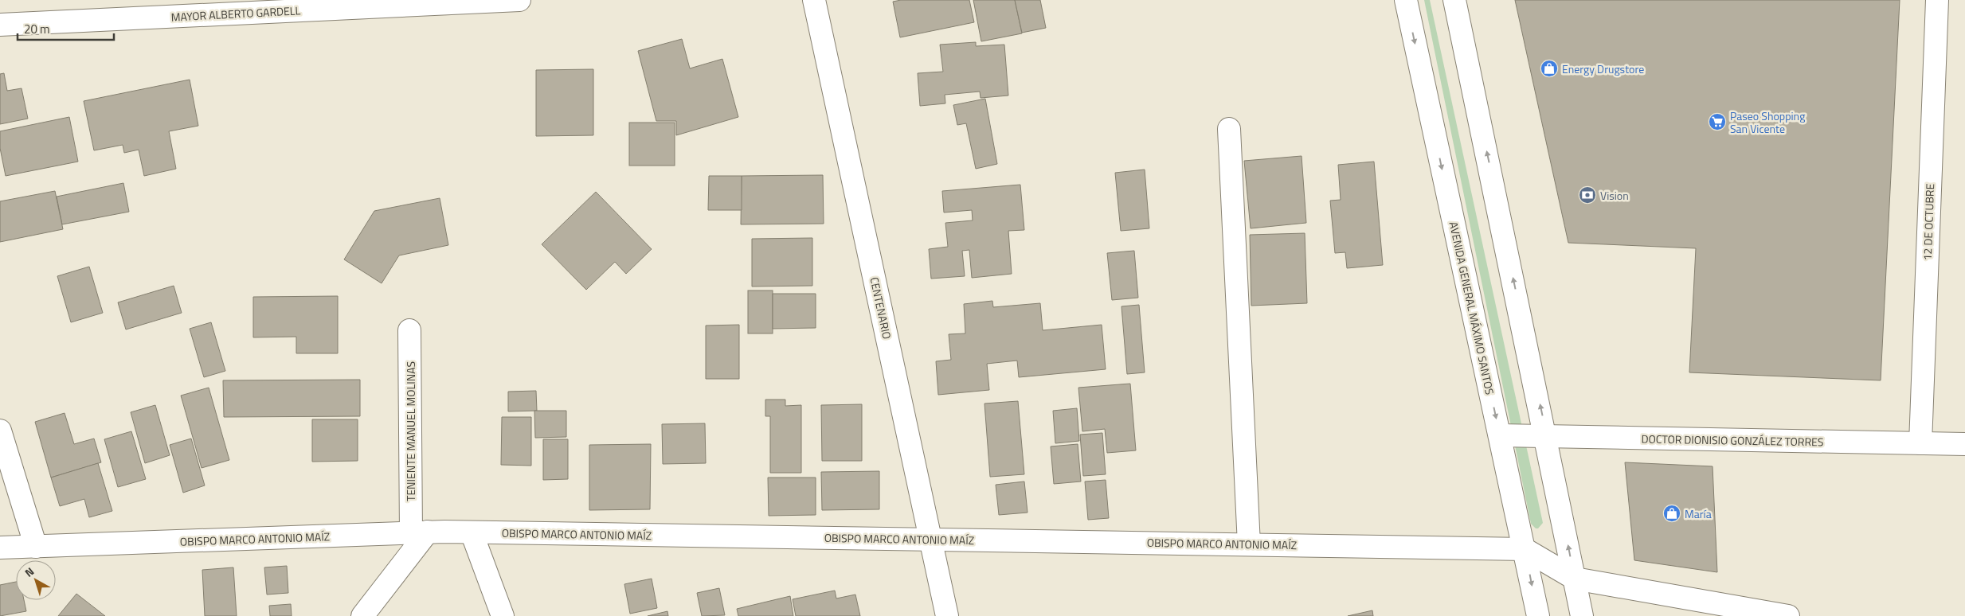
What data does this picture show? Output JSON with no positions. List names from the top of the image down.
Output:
{
  "streets": {
    "street": [
      "MAYOR ALBERTO GARDELL",
      "12 DE OCTUBRE",
      "CENTENARIO",
      "AVENIDA GENERAL MÁXIMO SANTOS",
      "TENIENTE MANUEL MOLINAS",
      "DOCTOR DIONISIO GONZÁLEZ TORRES",
      "OBISPO MARCO ANTONIO MAÍZ"
    ]
  },
  "crossings": [
    ["12 DE OCTUBRE", "DOCTOR DIONISIO GONZÁLEZ TORRES"],
    ["CENTENARIO", "OBISPO MARCO ANTONIO MAÍZ"],
    ["AVENIDA GENERAL MÁXIMO SANTOS", "DOCTOR DIONISIO GONZÁLEZ TORRES"],
    ["AVENIDA GENERAL MÁXIMO SANTOS", "OBISPO MARCO ANTONIO MAÍZ"],
    ["TENIENTE MANUEL MOLINAS", "OBISPO MARCO ANTONIO MAÍZ"]
  ],
  "places": {
    "shop": ["Energy Drugstore", "María"],
    "supermarket": ["Paseo Shopping San Vicente"],
    "bank": ["Vision"]
  },
  "scale_bar": "20 m",
  "north": "top left"
}
